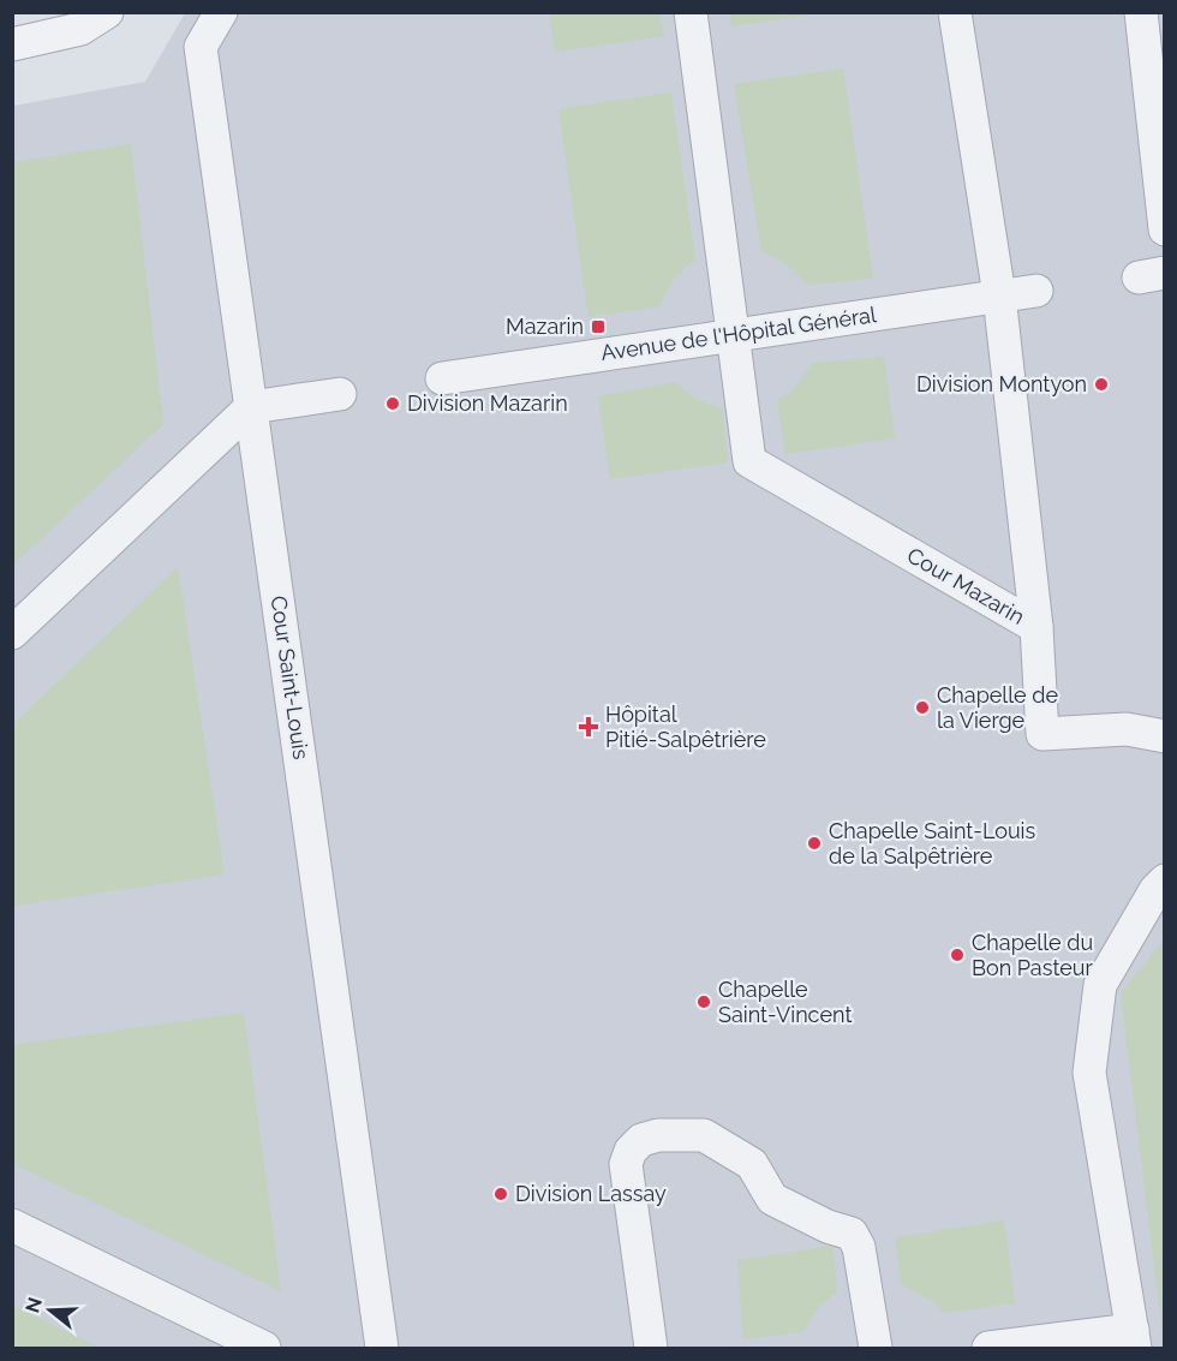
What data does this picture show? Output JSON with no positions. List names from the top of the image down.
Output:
{
  "streets": {
    "lane": ["Avenue de l'Hôpital Général", "Cour Mazarin", "Cour Saint-Louis"]
  },
  "crossings": [
    ["Avenue de l'Hôpital Général", "Cour Mazarin"]
  ],
  "places": {
    "transit": ["Mazarin"],
    "other": [
      "Division Montyon",
      "Division Mazarin",
      "Chapelle de la Vierge",
      "Chapelle Saint-Louis de la Salpêtrière",
      "Chapelle du Bon Pasteur",
      "Chapelle Saint-Vincent",
      "Division Lassay"
    ],
    "health": ["Hôpital Pitié-Salpêtrière"]
  },
  "north": "left"
}
